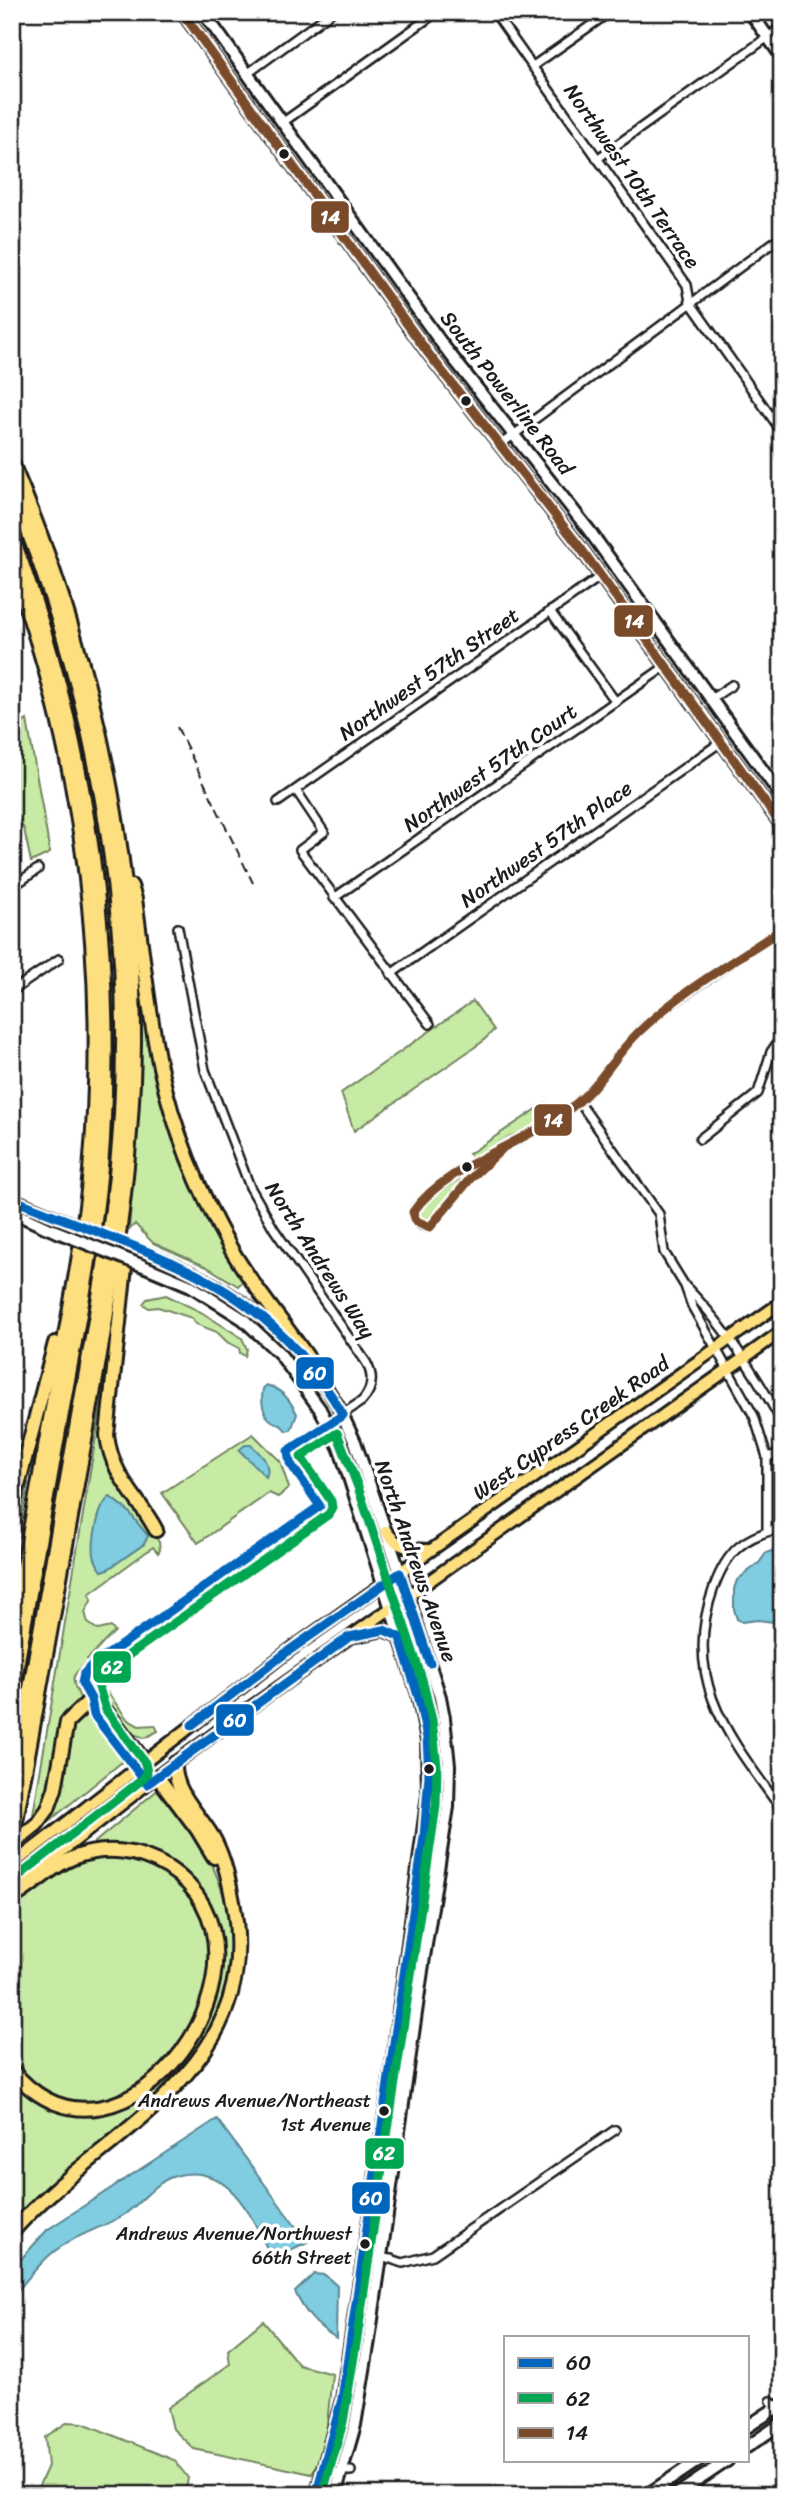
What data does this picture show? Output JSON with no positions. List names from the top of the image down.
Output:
{
  "streets": {
    "main road": ["South Powerline Road", "West Cypress Creek Road", "North Andrews Avenue"],
    "street": [
      "Northwest 10th Terrace",
      "Northwest 57th Street",
      "Northwest 57th Court",
      "Northwest 57th Place",
      "North Andrews Way"
    ]
  },
  "crossings": [
    ["South Powerline Road", "Northwest 57th Street"],
    ["South Powerline Road", "Northwest 57th Court"],
    ["South Powerline Road", "Northwest 57th Place"],
    ["North Andrews Way", "North Andrews Avenue"],
    ["West Cypress Creek Road", "North Andrews Avenue"]
  ],
  "places": ["Andrews Avenue/Northeast 1st Avenue", "Andrews Avenue/Northwest 66th Street"],
  "lines": ["transit line 14", "transit line 60", "transit line 62"],
  "legend": ["60", "62", "14"]
}
